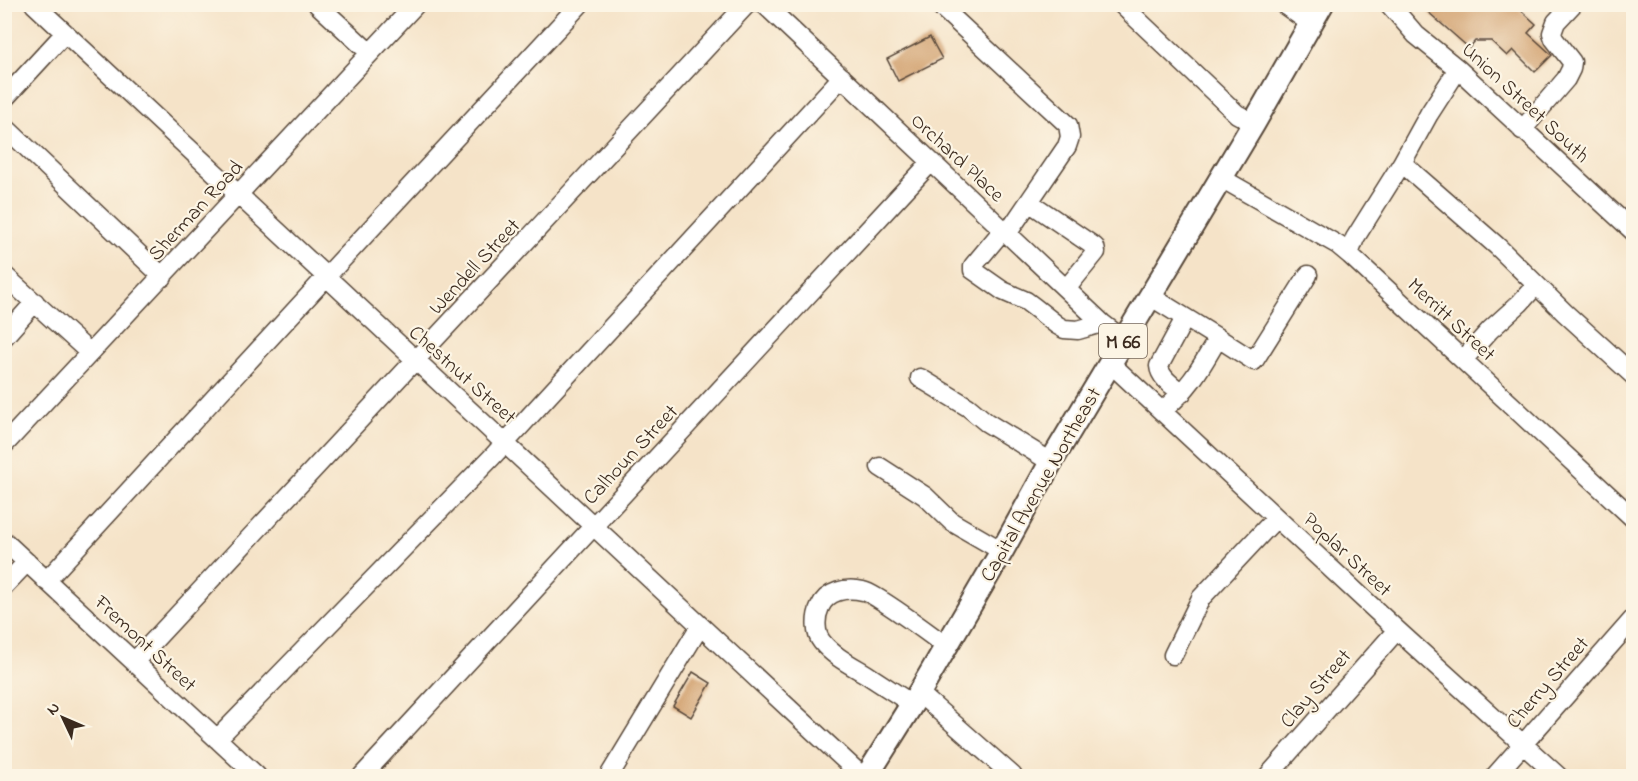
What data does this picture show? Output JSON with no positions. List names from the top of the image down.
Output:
{
  "streets": {
    "main road": ["M 66", "Capital Avenue Northeast"],
    "street": [
      "Union Street South",
      "Orchard Place",
      "Sherman Road",
      "Wendell Street",
      "Merritt Street",
      "Chestnut Street",
      "Calhoun Street",
      "Poplar Street",
      "Fremont Street",
      "Cherry Street",
      "Clay Street"
    ]
  },
  "crossings": [
    ["Orchard Place", "Calhoun Street"],
    ["Orchard Place", "Capital Avenue Northeast"],
    ["Sherman Road", "Chestnut Street"],
    ["Wendell Street", "Chestnut Street"],
    ["Wendell Street", "Fremont Street"],
    ["Merritt Street", "Capital Avenue Northeast"],
    ["Chestnut Street", "Calhoun Street"],
    ["Capital Avenue Northeast", "Poplar Street"],
    ["Poplar Street", "Cherry Street"],
    ["Poplar Street", "Clay Street"]
  ],
  "north": "top left"
}
